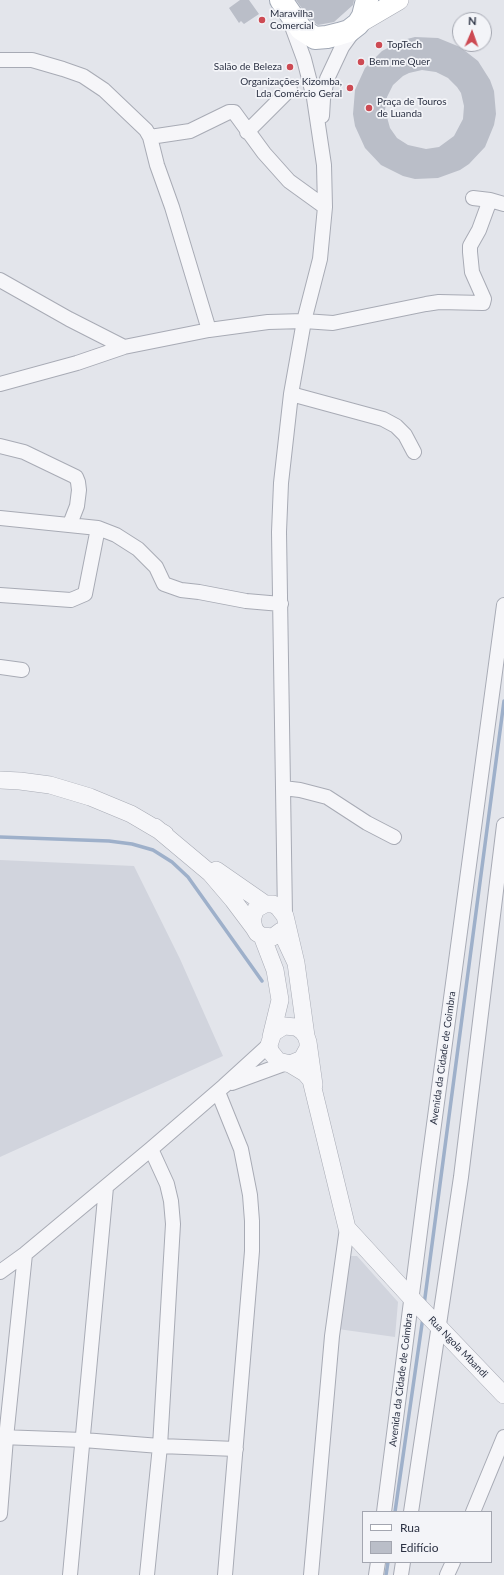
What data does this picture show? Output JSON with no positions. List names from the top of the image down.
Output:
{
  "streets": {
    "street": ["Avenida da Cidade de Coimbra", "Rua Ngola Mbandi"]
  },
  "crossings": [
    ["Avenida da Cidade de Coimbra", "Rua Ngola Mbandi"]
  ],
  "places": [
    "Maravilha Comercial",
    "TopTech",
    "Bem me Quer",
    "Salão de Beleza",
    "Organizações Kizomba, Lda Comércio Geral",
    "Praça de Touros de Luanda"
  ],
  "legend": ["Rua", "Edifício"],
  "north": "top"
}
